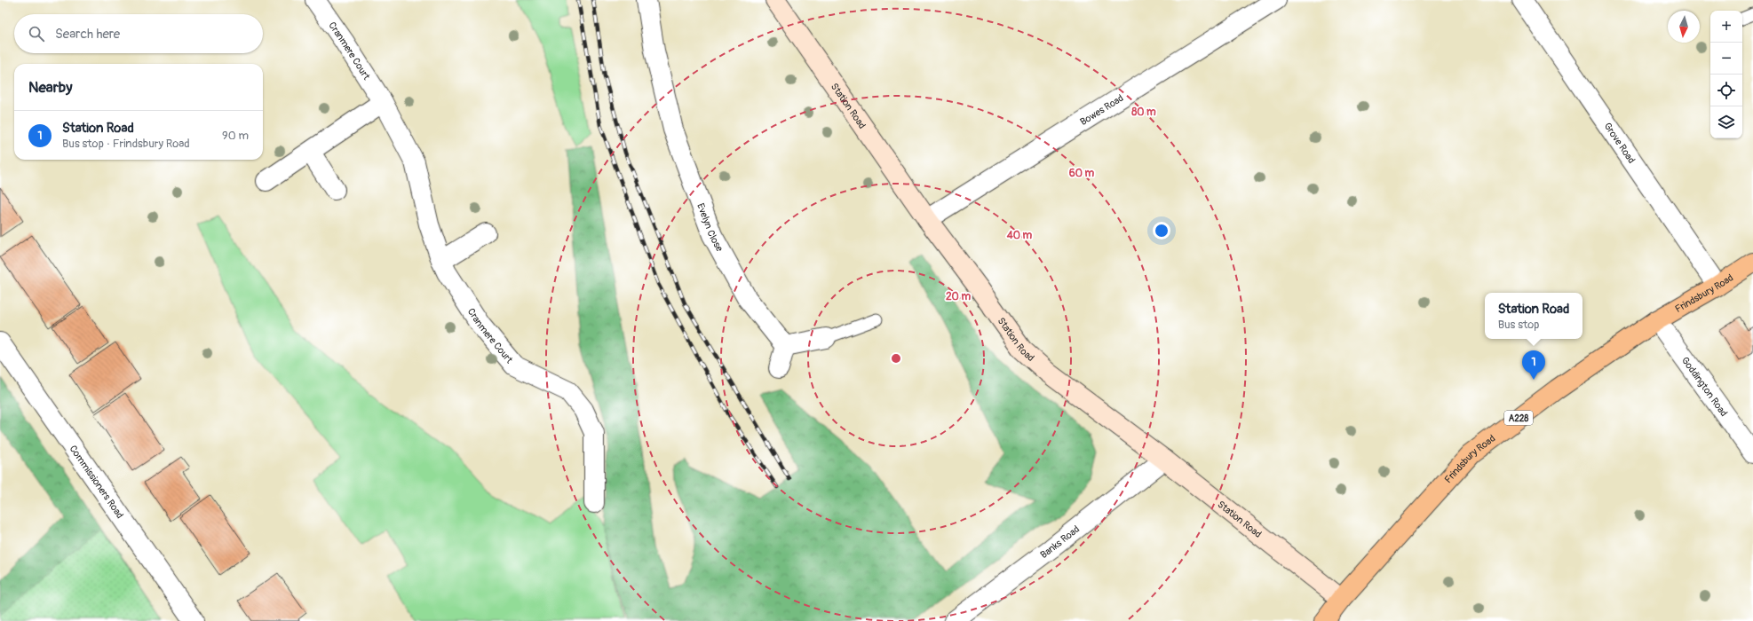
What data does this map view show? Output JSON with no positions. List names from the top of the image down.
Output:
{
  "streets": {
    "main road": ["Station Road", "Frindsbury Road", "A228"],
    "street": [
      "Cranmere Court",
      "Bowes Road",
      "Grove Road",
      "Evelyn Close",
      "Goddington Road",
      "Commissioners Road",
      "Banks Road"
    ]
  },
  "crossings": [
    ["Station Road", "Bowes Road"],
    ["Station Road", "Frindsbury Road"],
    ["Station Road", "Banks Road"],
    ["Grove Road", "Frindsbury Road"],
    ["Frindsbury Road", "Goddington Road"]
  ],
  "north": "bottom",
  "page": {
    "map_buttons": ["+", "−"],
    "search": "Search here",
    "heading": "Nearby",
    "list": [
      {
        "mark": "1",
        "name": "Station Road",
        "note": "Bus stop · Frindsbury Road",
        "value": "90 m"
      }
    ],
    "popup": ["Station Road", "Bus stop"],
    "pins": "1"
  },
  "rings": [
    "80 m",
    "60 m",
    "40 m",
    "20 m"
  ]
}
